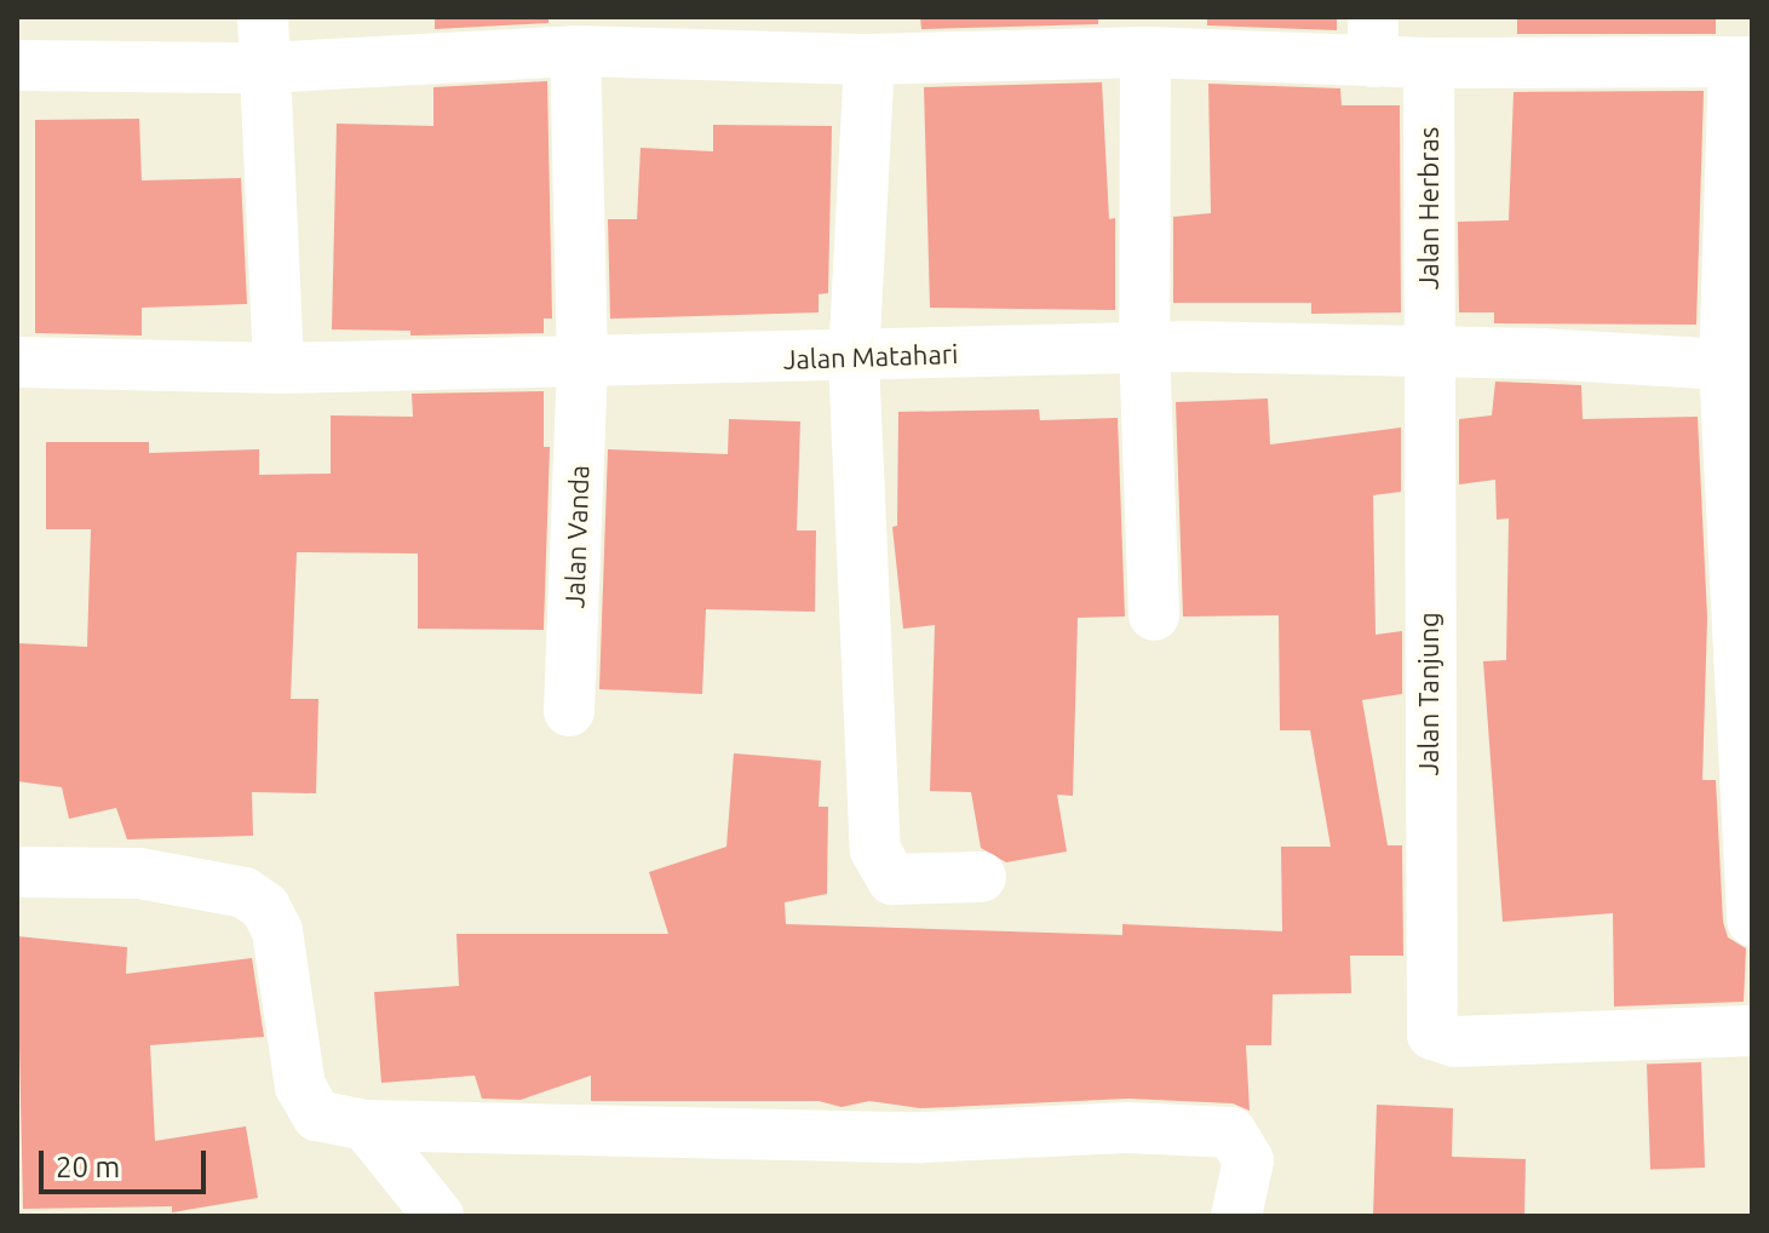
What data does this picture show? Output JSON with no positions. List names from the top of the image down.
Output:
{
  "streets": {
    "street": [
      "Jalan Herbras",
      "Jalan Matahari",
      "Jalan Vanda",
      "Jalan Tanjung"
    ]
  },
  "crossings": [
    ["Jalan Herbras", "Jalan Matahari"],
    ["Jalan Herbras", "Jalan Tanjung"],
    ["Jalan Matahari", "Jalan Vanda"],
    ["Jalan Matahari", "Jalan Tanjung"]
  ],
  "scale_bar": "20 m"
}
